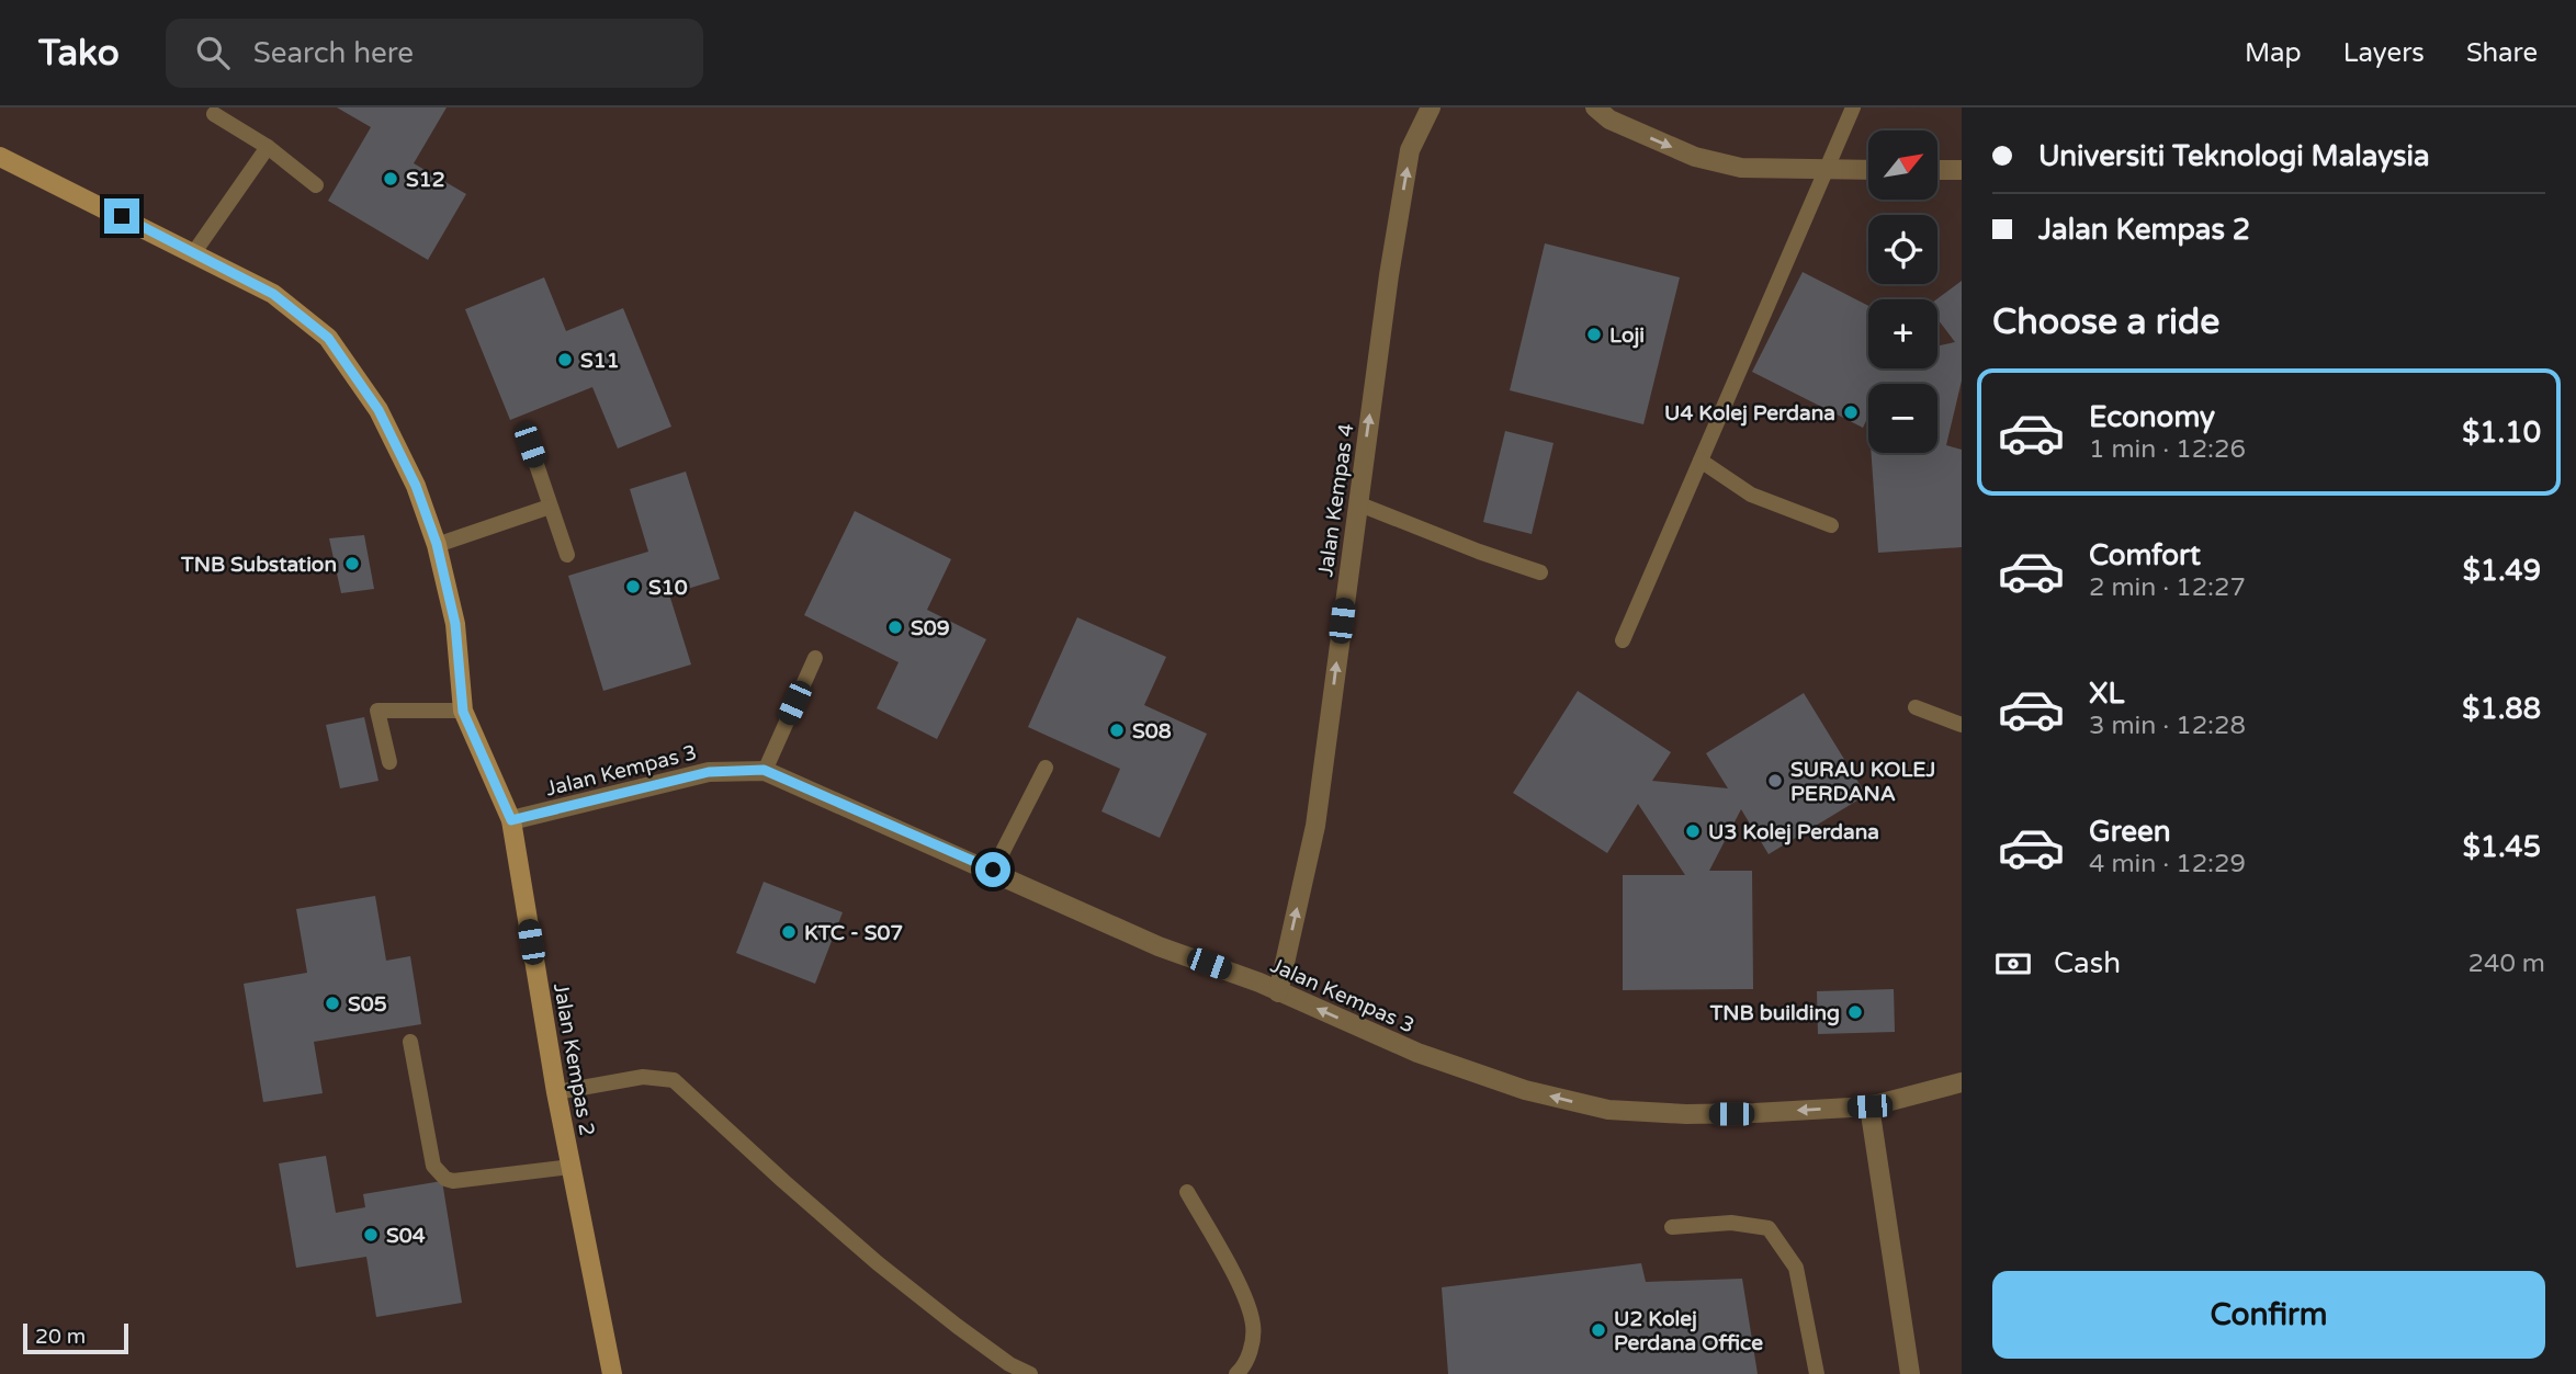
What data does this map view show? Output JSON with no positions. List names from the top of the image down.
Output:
{
  "streets": {
    "street": ["Jalan Kempas 4", "Jalan Kempas 3", "Jalan Kempas 2"]
  },
  "crossings": [
    ["Jalan Kempas 4", "Jalan Kempas 3"],
    ["Jalan Kempas 3", "Jalan Kempas 2"]
  ],
  "one_way": ["Jalan Kempas 4", "Jalan Kempas 3"],
  "places": [
    "S12",
    "Loji",
    "S11",
    "U4 Kolej Perdana",
    "TNB Substation",
    "S10",
    "S09",
    "S08",
    "SURAU KOLEJ PERDANA",
    "U3 Kolej Perdana",
    "KTC - S07",
    "S05",
    "TNB building",
    "S04",
    "U2 Kolej Perdana Office"
  ],
  "scale_bar": "20 m",
  "north": "top right",
  "page": {
    "header": "Tako",
    "search": "Search here",
    "nav": ["Map", "Layers", "Share"],
    "banner": ["Universiti Teknologi Malaysia", "Jalan Kempas 2"],
    "map_buttons": ["+", "−"],
    "heading": "Choose a ride",
    "list": [
      {
        "name": "Economy",
        "note": "1 min · 12:26",
        "value": "$1.10"
      },
      {
        "name": "Comfort",
        "note": "2 min · 12:27",
        "value": "$1.49"
      },
      {
        "name": "XL",
        "note": "3 min · 12:28",
        "value": "$1.88"
      },
      {
        "name": "Green",
        "note": "4 min · 12:29",
        "value": "$1.45"
      }
    ],
    "pay": ["Cash", "240 m"],
    "buttons": "Confirm",
    "scale": "20 m"
  }
}
